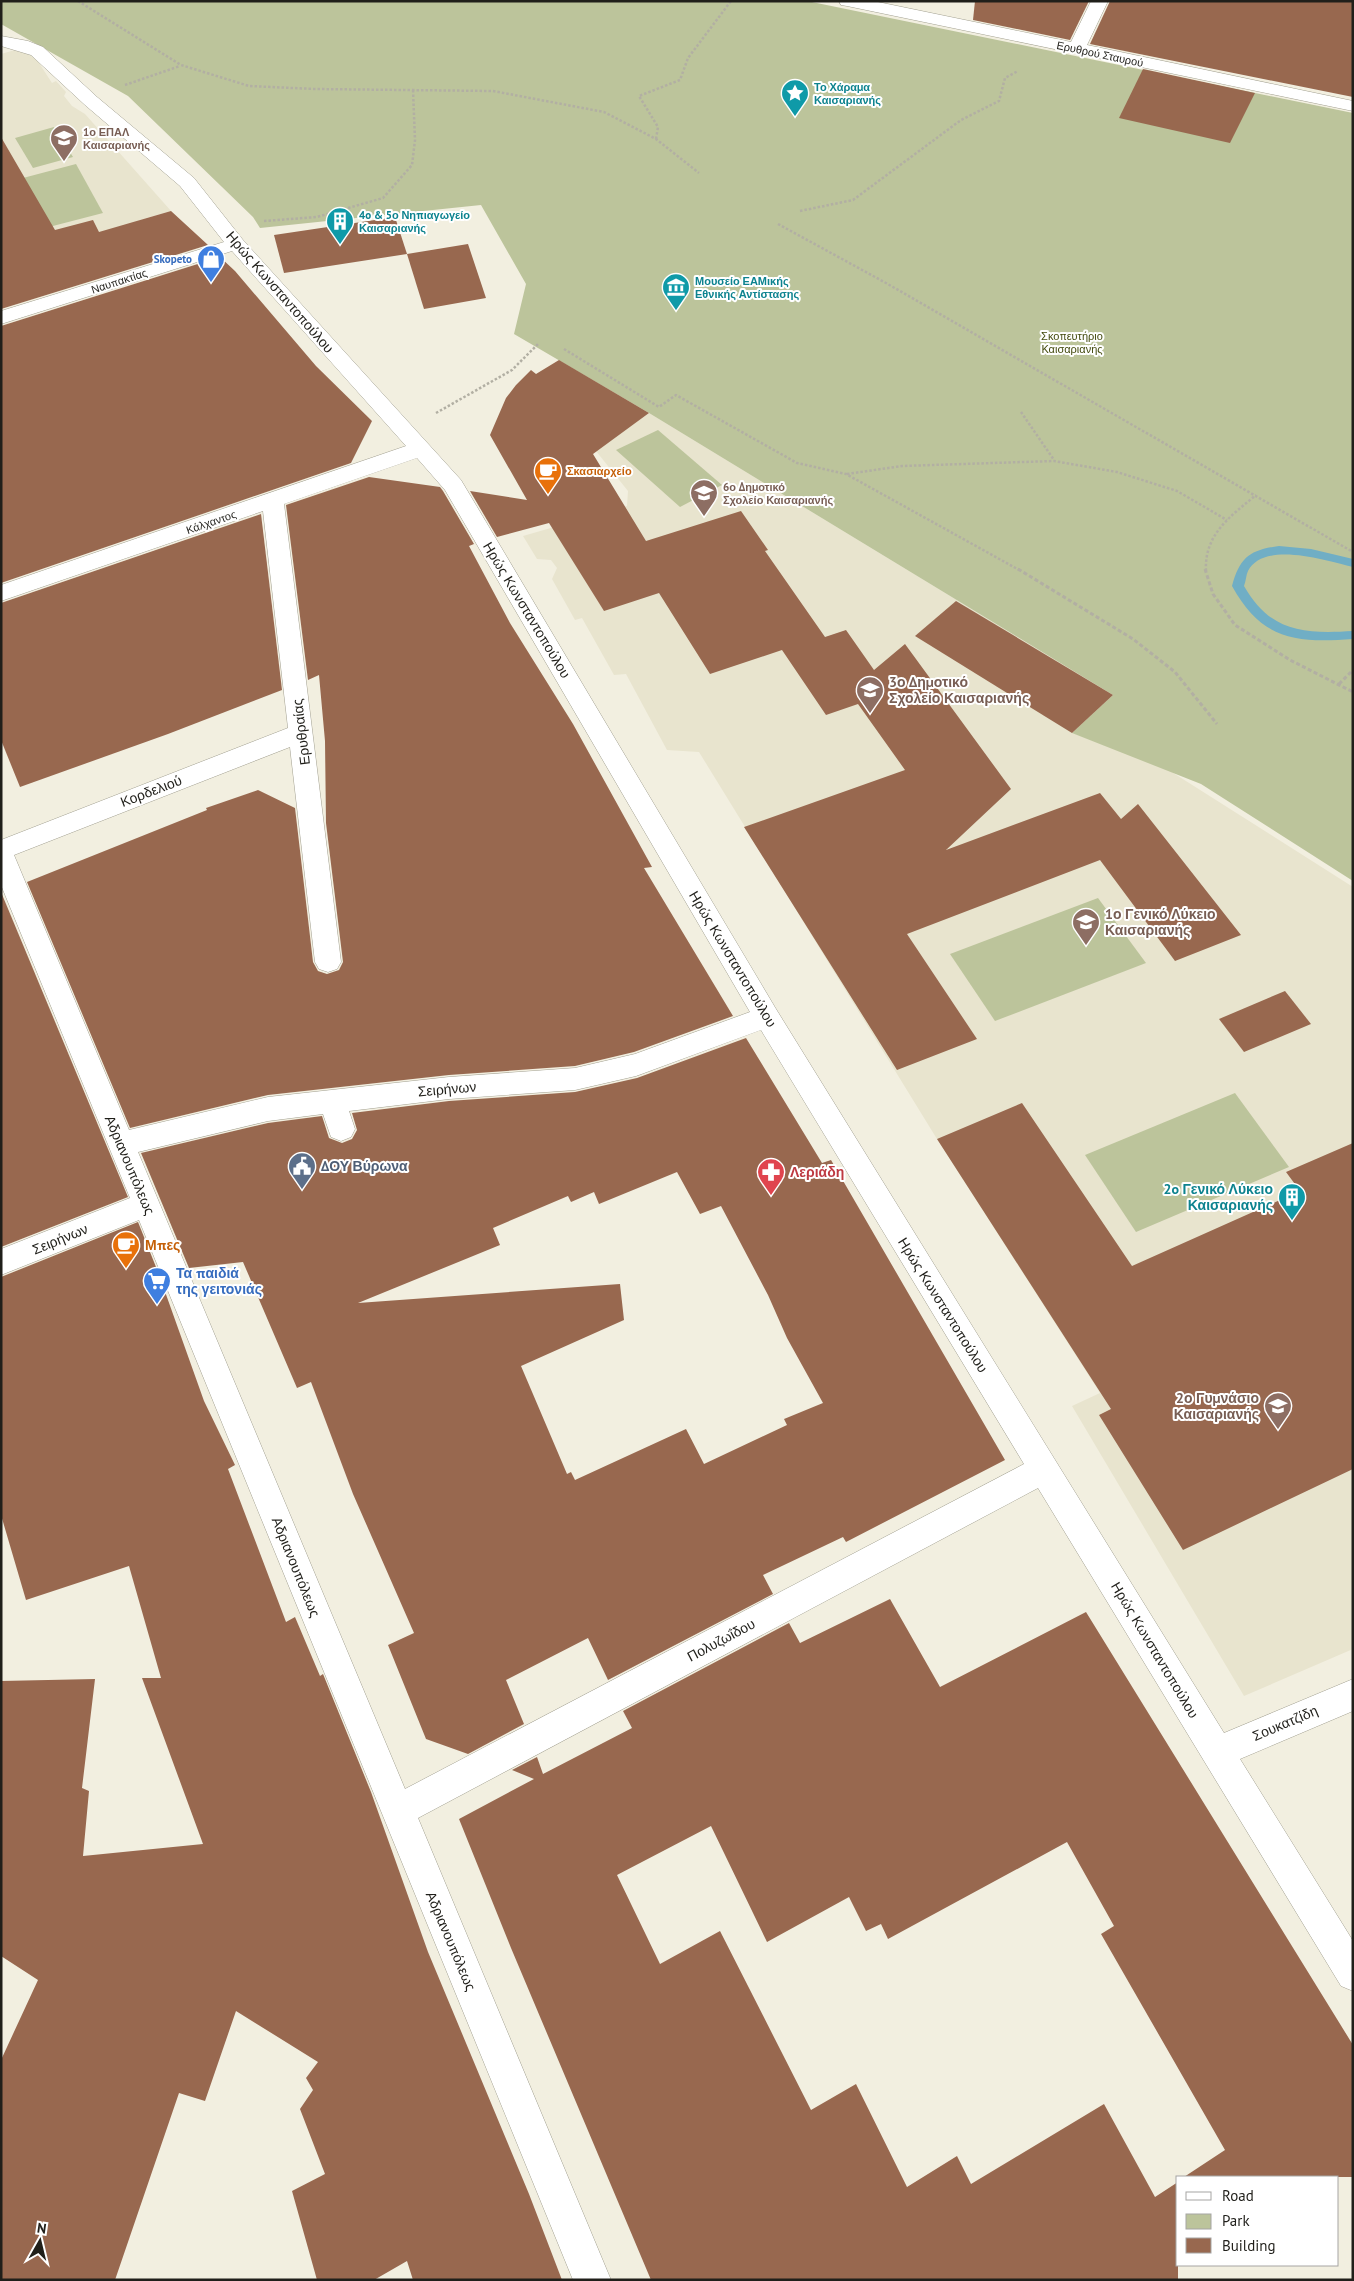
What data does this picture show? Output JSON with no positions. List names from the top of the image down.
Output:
{
  "streets": {
    "street": [
      "Ερυθρού Σταυρού",
      "Ναυπακτίας",
      "Ηρώς Κωνσταντοπούλου",
      "Κάλχαντος",
      "Ερυθραίας",
      "Κορδελιού",
      "Σειρήνων",
      "Αδριανουπόλεως",
      "Πολυζωΐδου",
      "Σουκατζίδη"
    ]
  },
  "crossings": [
    ["Ναυπακτίας", "Ηρώς Κωνσταντοπούλου"],
    ["Ηρώς Κωνσταντοπούλου", "Κάλχαντος"],
    ["Ηρώς Κωνσταντοπούλου", "Σειρήνων"],
    ["Ηρώς Κωνσταντοπούλου", "Πολυζωΐδου"],
    ["Ηρώς Κωνσταντοπούλου", "Σουκατζίδη"],
    ["Κάλχαντος", "Ερυθραίας"],
    ["Ερυθραίας", "Κορδελιού"],
    ["Κορδελιού", "Αδριανουπόλεως"],
    ["Σειρήνων", "Αδριανουπόλεως"],
    ["Αδριανουπόλεως", "Πολυζωΐδου"]
  ],
  "parks": ["Σκοπευτήριο Καισαριανής"],
  "places": {
    "place": ["Το Χάραμα Καισαριανής"],
    "school or university": [
      "1ο ΕΠΑΛ Καισαριανής",
      "6ο Δημοτικό Σχολείο Καισαριανής",
      "3ο Δημοτικό Σχολείο Καισαριανής",
      "1ο Γενικό Λύκειο Καισαριανής",
      "2ο Γυμνάσιο Καισαριανής"
    ],
    "building": ["4o & 5ο Νηπιαγωγείο Καισαριανής", "2o Γενικό Λύκειο Καισαριανής"],
    "shop": ["Skopeto"],
    "museum": ["Μουσείο ΕΑΜικής Εθνικής Αντίστασης"],
    "cafe": ["Σκασιαρχείο", "Μπες"],
    "public building": ["ΔΟΥ Βύρωνα"],
    "pharmacy": ["Λεριάδη"],
    "supermarket": ["Τα παιδιά της γειτονιάς"]
  },
  "legend": ["Road", "Park", "Building"],
  "north": "top"
}
